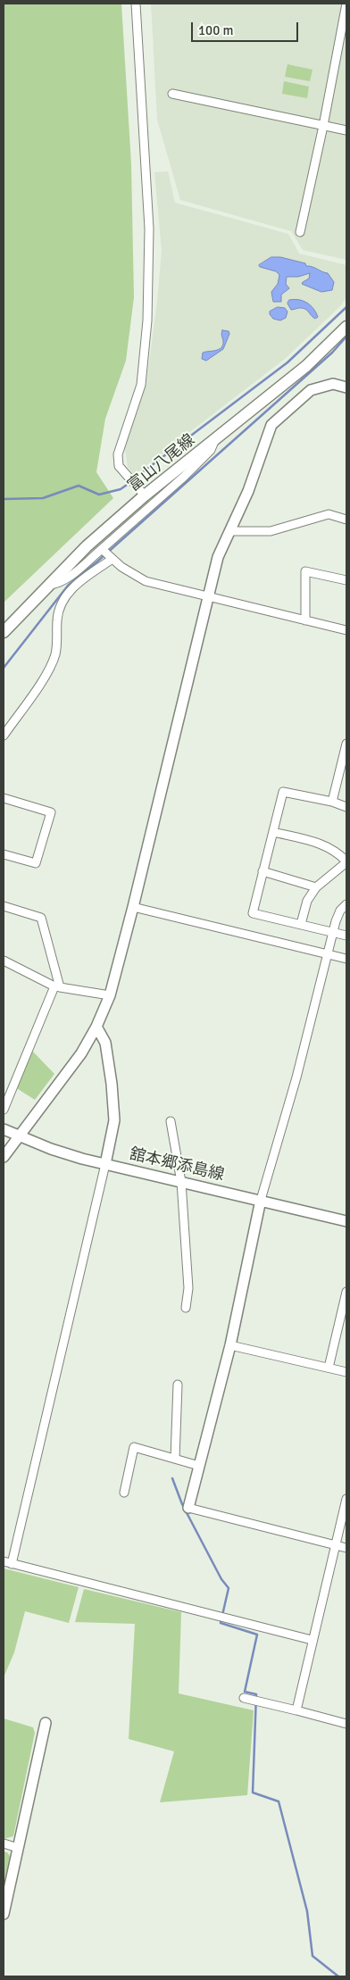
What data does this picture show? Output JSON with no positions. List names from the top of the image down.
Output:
{
  "streets": {
    "main road": ["富山八尾線"],
    "street": ["舘本郷添島線"]
  },
  "scale_bar": "100 m"
}
